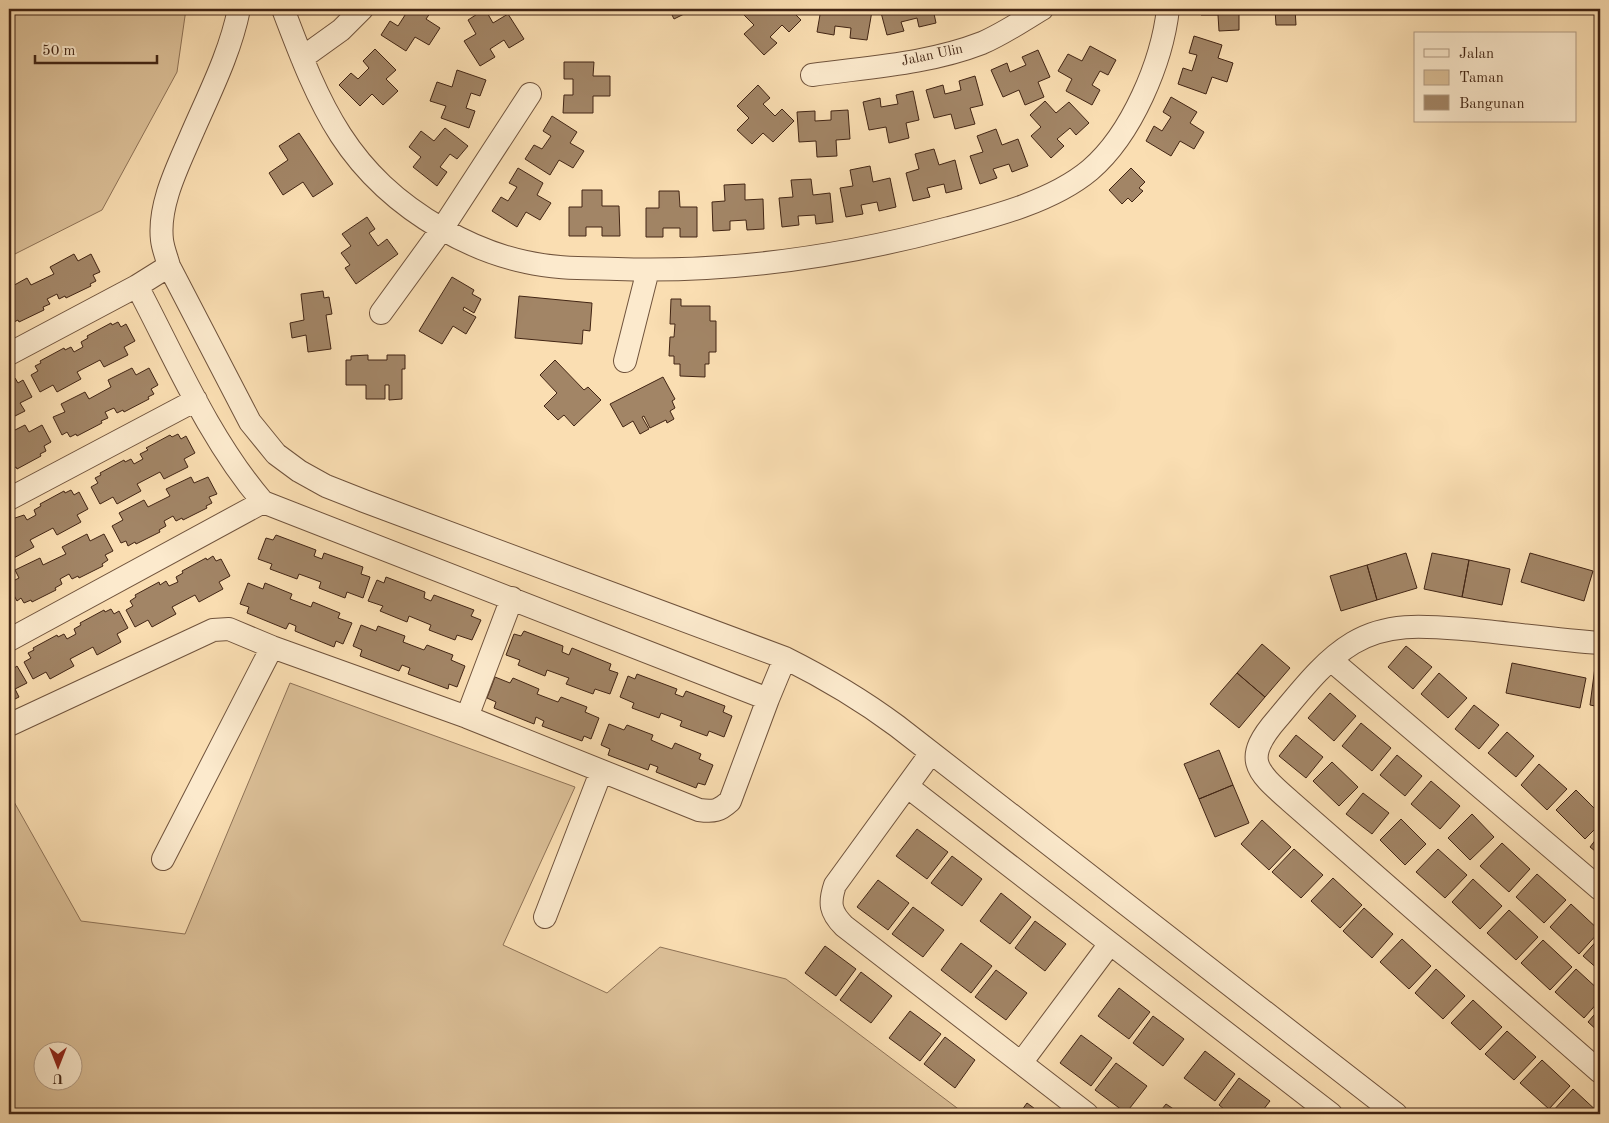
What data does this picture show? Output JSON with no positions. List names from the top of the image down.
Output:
{
  "streets": {
    "street": ["Jalan Ulin"]
  },
  "legend": ["Jalan", "Taman", "Bangunan"],
  "scale_bar": "50 m",
  "north": "bottom"
}
